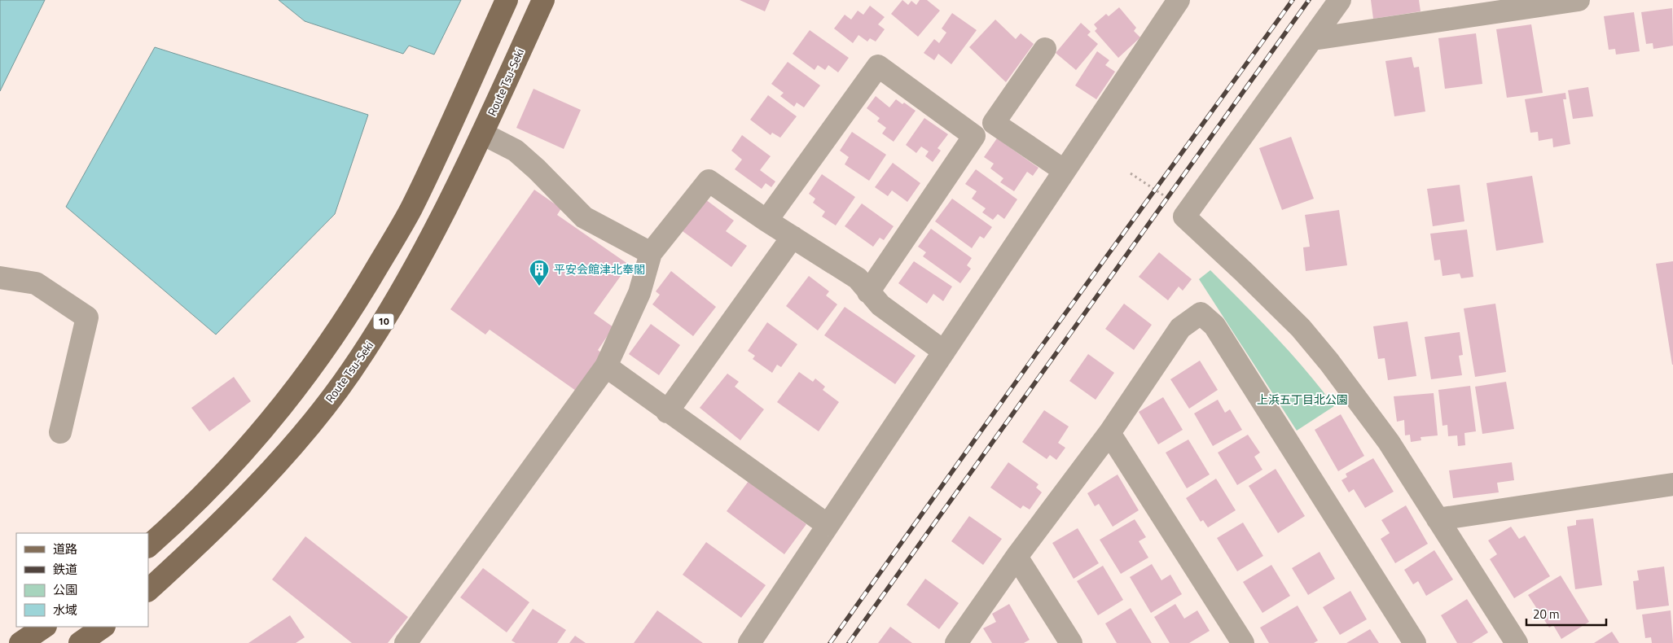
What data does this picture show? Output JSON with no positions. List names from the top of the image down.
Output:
{
  "streets": {
    "main road": ["Route Tsu-Seki", "10"]
  },
  "parks": ["上浜五丁目北公園"],
  "places": {
    "building": ["平安会館津北奉閣"]
  },
  "legend": [
    "道路",
    "鉄道",
    "公園",
    "水域"
  ],
  "scale_bar": "20 m"
}
